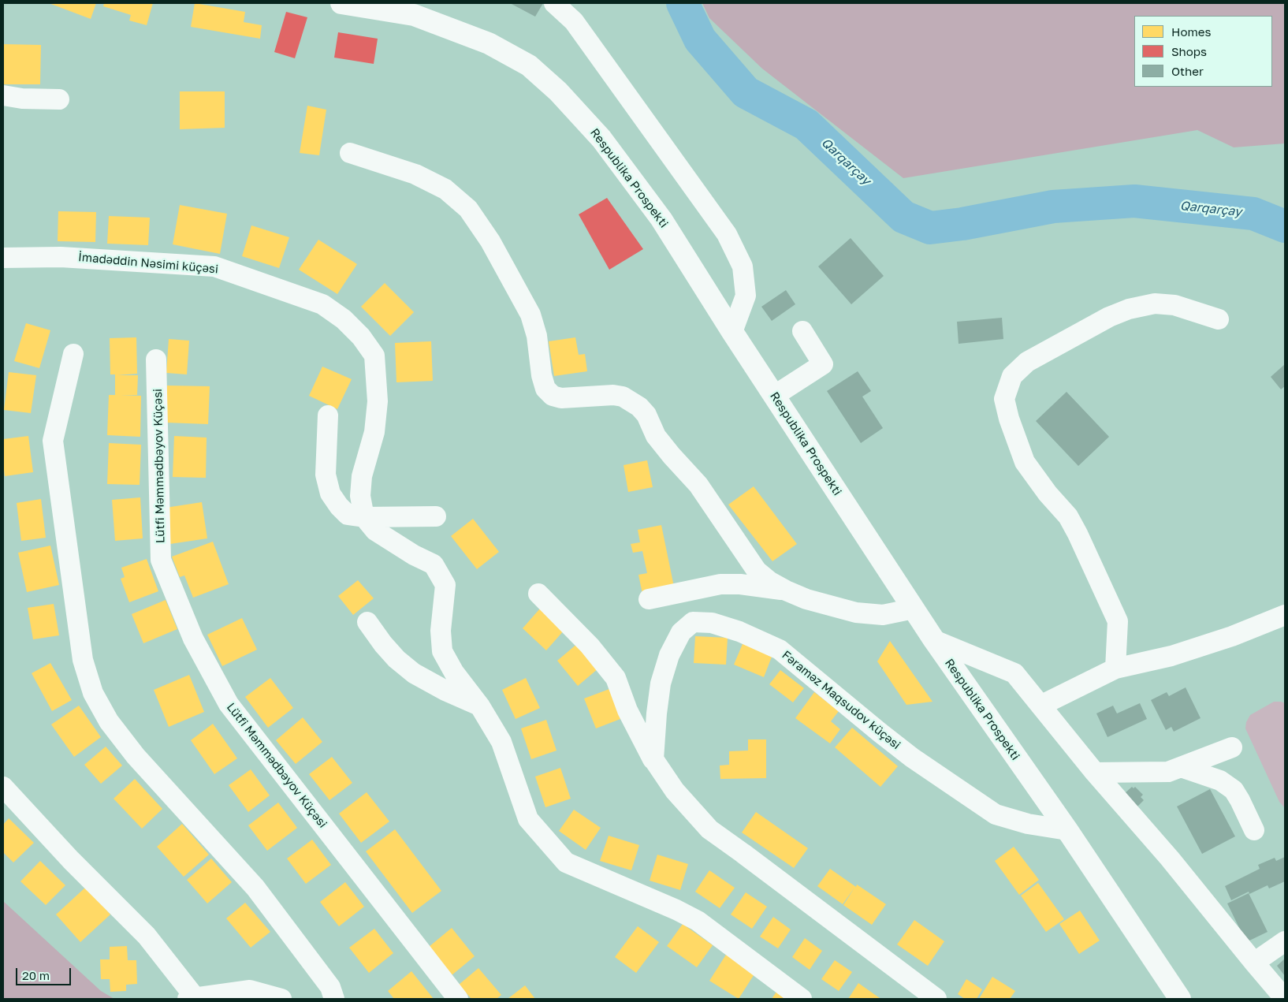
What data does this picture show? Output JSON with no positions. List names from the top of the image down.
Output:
{
  "streets": {
    "main road": ["Respublika Prospekti"],
    "street": ["İmadəddin Nəsimi küçəsi", "Lütfi Məmmədbəyov Küçəsi", "Fəraməz Maqsudov küçəsi"]
  },
  "crossings": [
    ["Respublika Prospekti", "Fəraməz Maqsudov küçəsi"]
  ],
  "water": ["Qarqarçay"],
  "legend": ["Homes", "Shops", "Other"],
  "scale_bar": "20 m"
}
